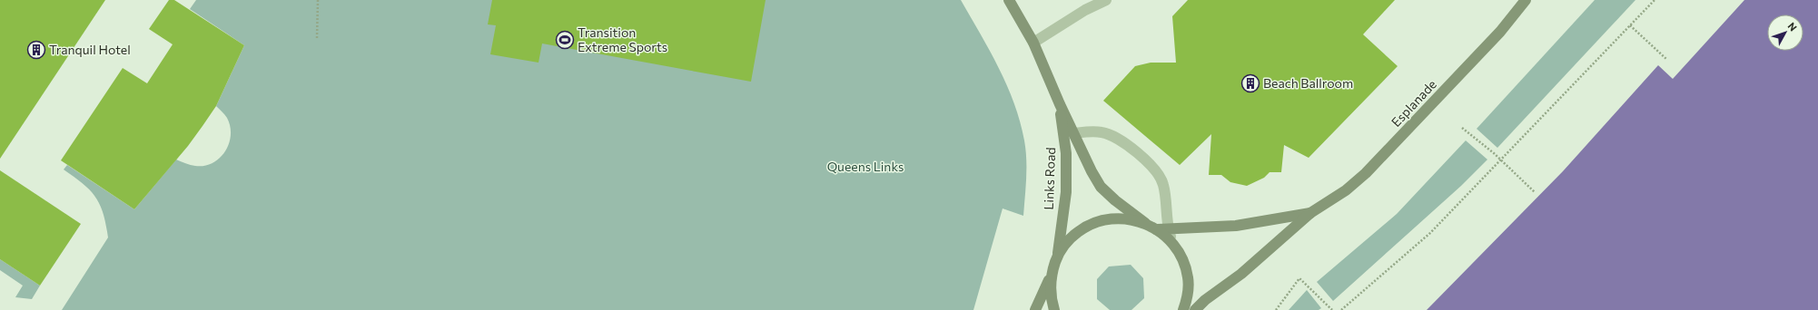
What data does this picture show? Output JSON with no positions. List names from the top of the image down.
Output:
{
  "streets": {
    "street": ["Esplanade", "Links Road"]
  },
  "parks": ["Queens Links"],
  "places": {
    "sports": ["Transition Extreme Sports"],
    "building": ["Tranquil Hotel", "Beach Ballroom"]
  },
  "north": "top right"
}
